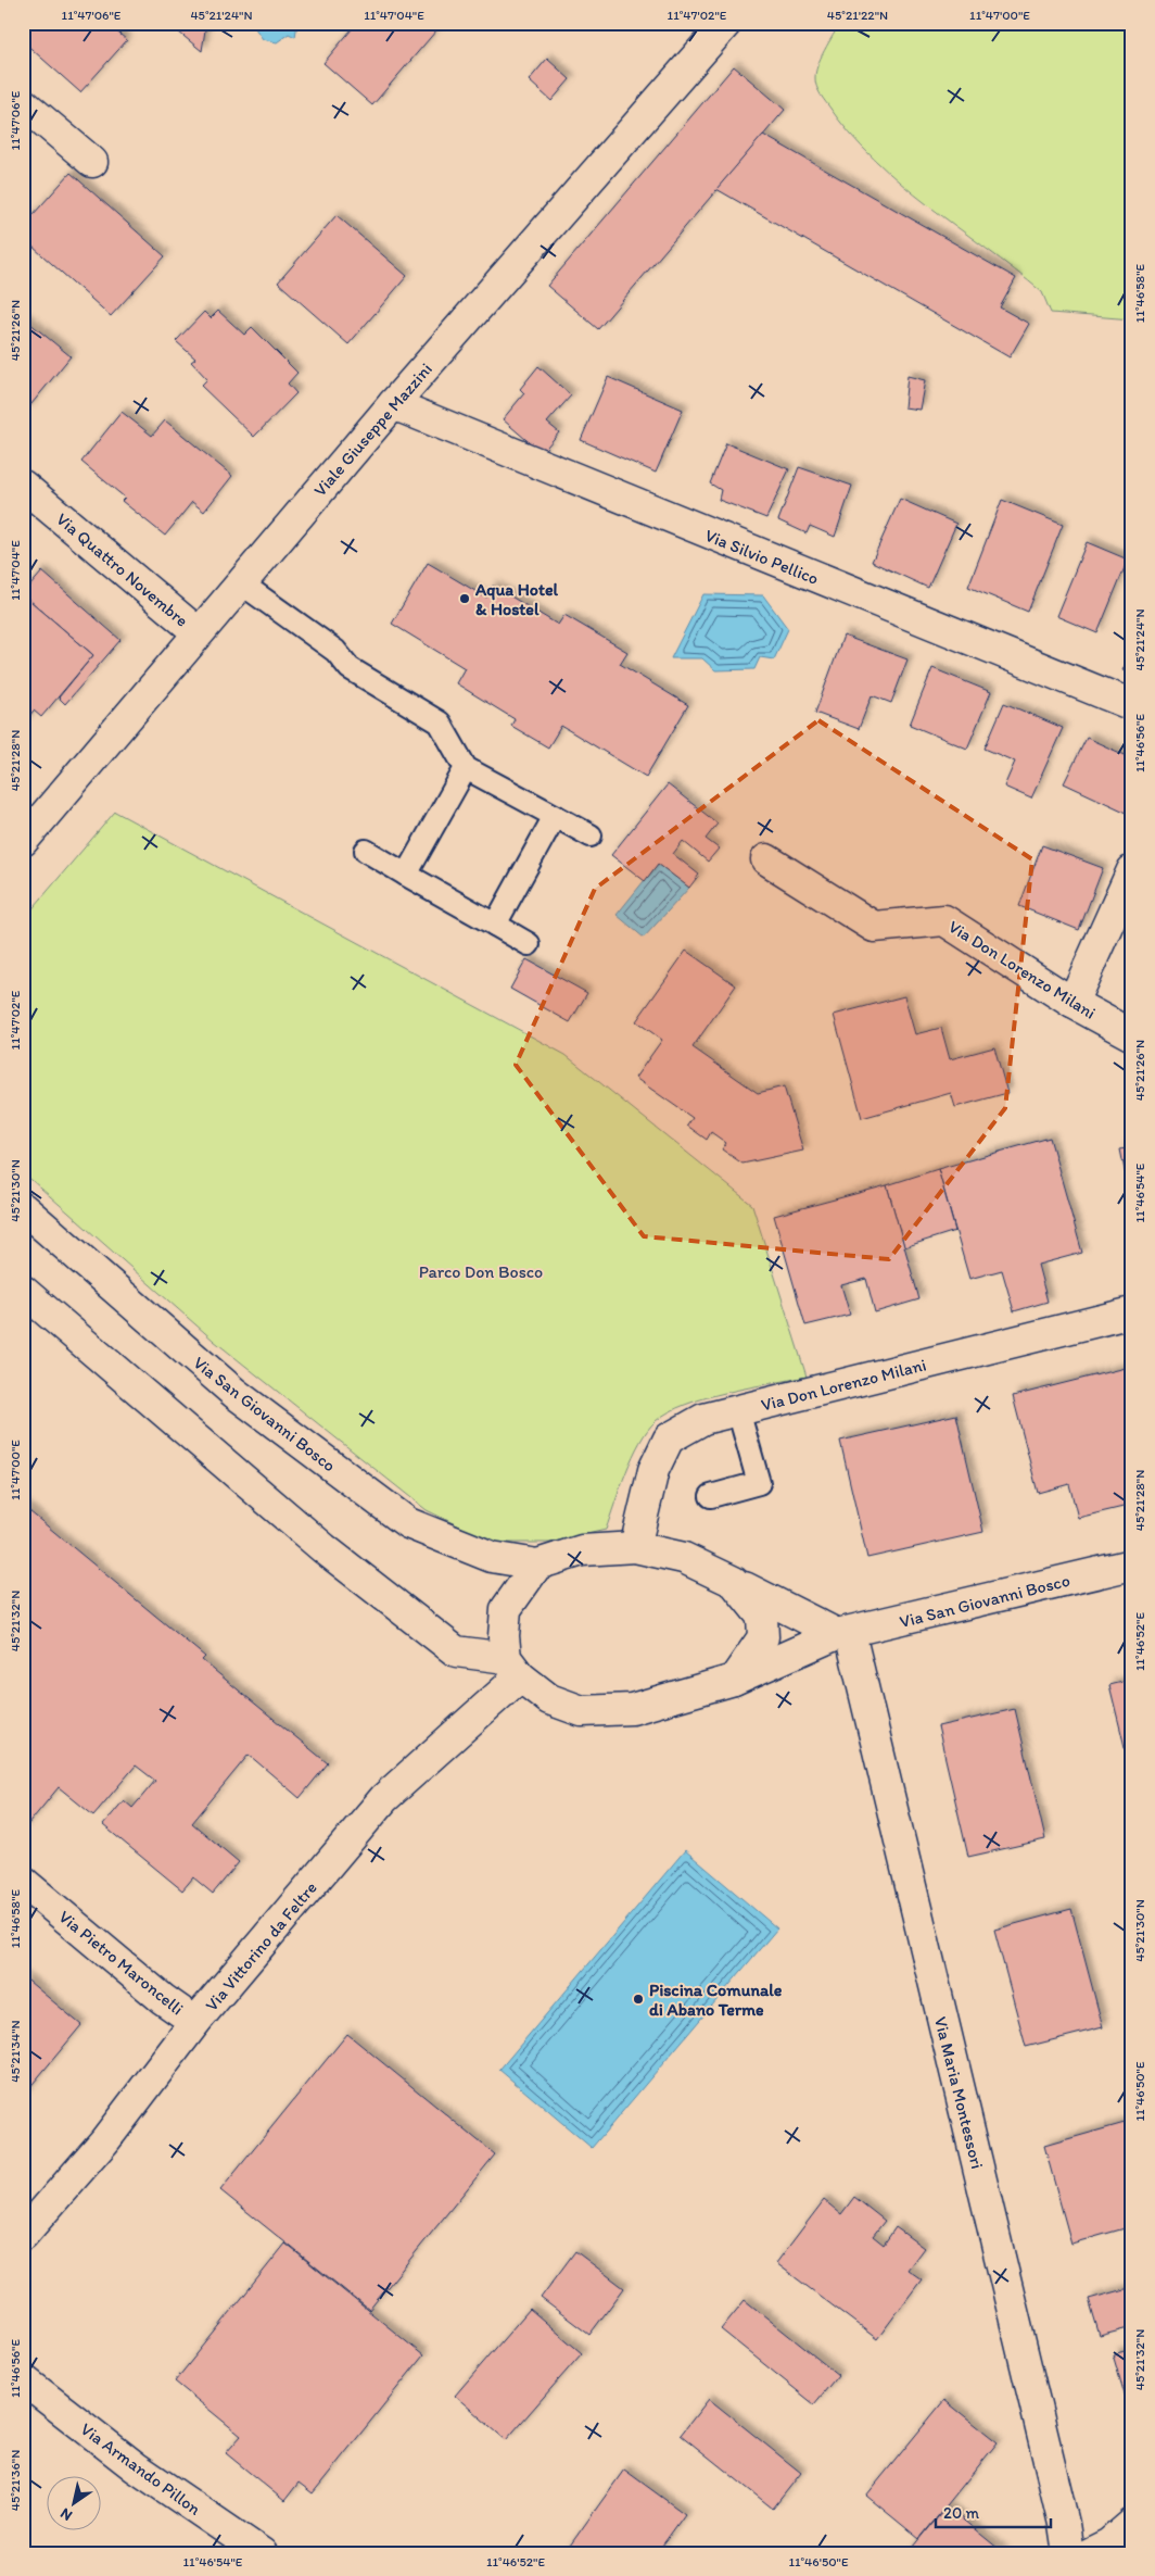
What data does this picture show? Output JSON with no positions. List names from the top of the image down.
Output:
{
  "streets": {
    "street": [
      "Viale Giuseppe Mazzini",
      "Via Silvio Pellico",
      "Via Quattro Novembre",
      "Via Don Lorenzo Milani",
      "Via San Giovanni Bosco",
      "Via Vittorino da Feltre",
      "Via Pietro Maroncelli",
      "Via Maria Montessori",
      "Via Armando Pillon"
    ]
  },
  "crossings": [
    ["Viale Giuseppe Mazzini", "Via Silvio Pellico"],
    ["Viale Giuseppe Mazzini", "Via Quattro Novembre"],
    ["Via Don Lorenzo Milani", "Via San Giovanni Bosco"],
    ["Via San Giovanni Bosco", "Via Vittorino da Feltre"],
    ["Via San Giovanni Bosco", "Via Maria Montessori"],
    ["Via Vittorino da Feltre", "Via Pietro Maroncelli"]
  ],
  "parks": ["Parco Don Bosco"],
  "places": ["Aqua Hotel & Hostel", "Piscina Comunale di Abano Terme"],
  "scale_bar": "20 m",
  "north": "bottom left",
  "coordinates": [
    "11°47'06\"E",
    "45°21'24\"N",
    "11°47'04\"E",
    "11°47'02\"E",
    "45°21'22\"N",
    "11°47'00\"E",
    "11°46'58\"E",
    "45°21'26\"N",
    "11°46'56\"E",
    "45°21'28\"N",
    "45°21'30\"N",
    "11°46'54\"E",
    "45°21'32\"N",
    "11°46'52\"E",
    "45°21'34\"N",
    "11°46'50\"E",
    "45°21'36\"N"
  ]
}
